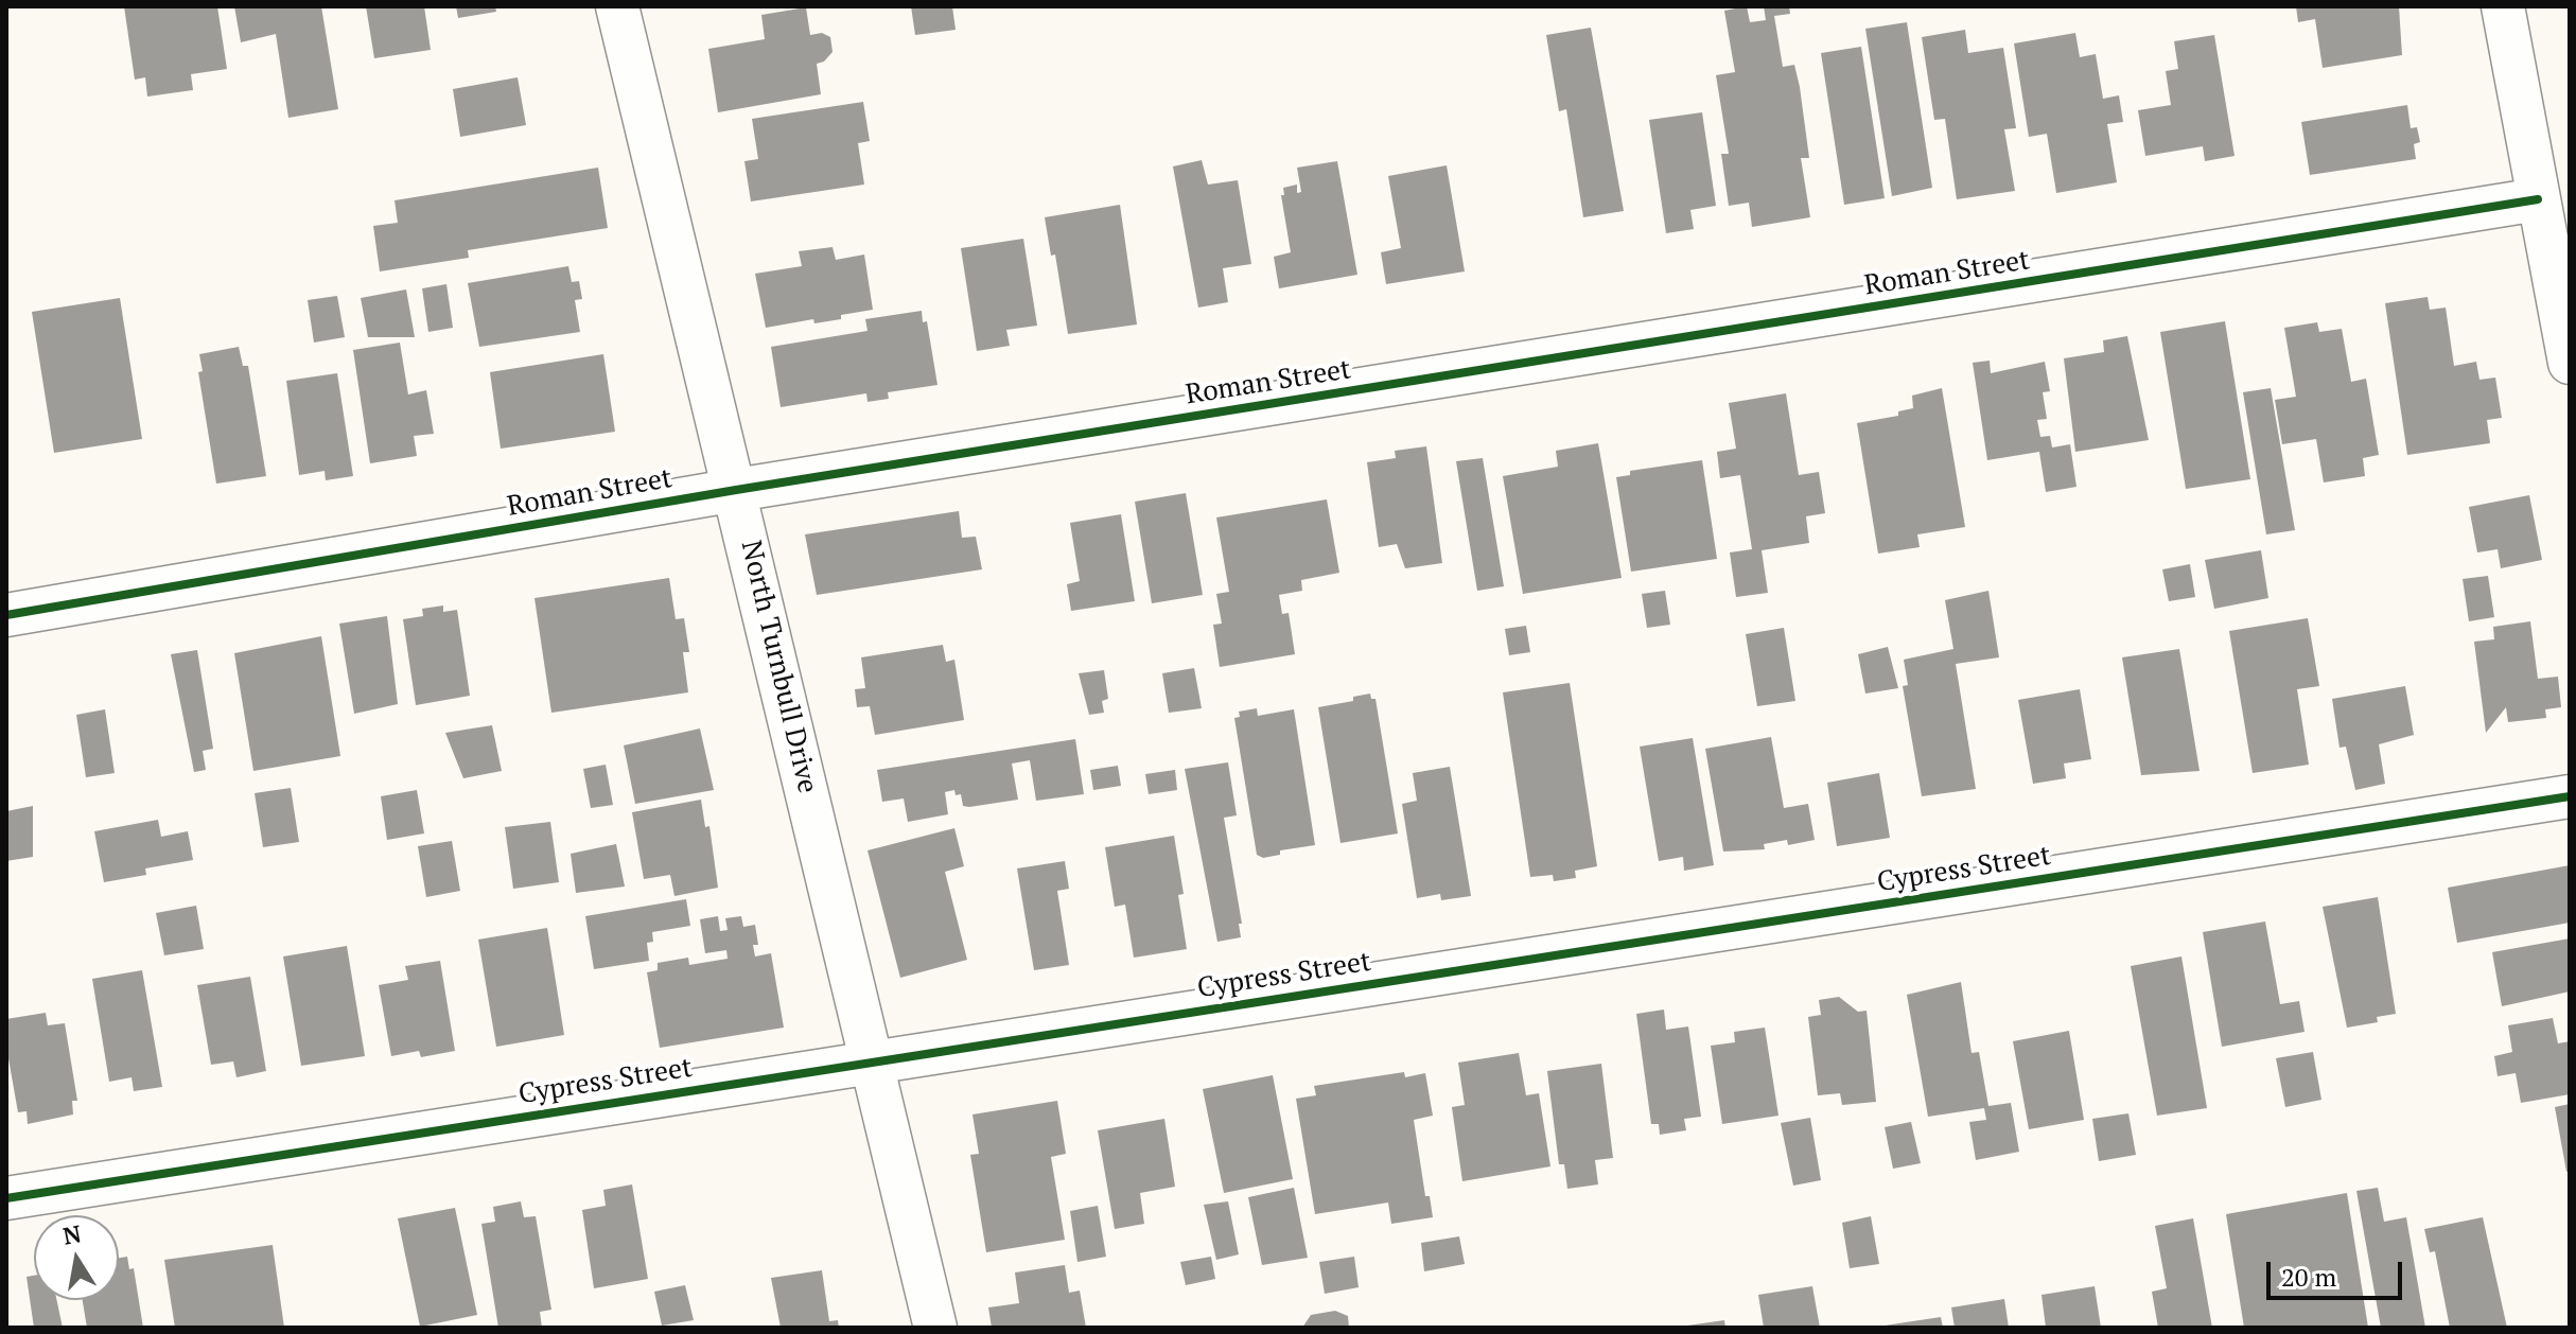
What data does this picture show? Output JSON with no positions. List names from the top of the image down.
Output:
{
  "streets": {
    "street": ["Roman Street", "North Turnbull Drive", "Cypress Street"]
  },
  "crossings": [
    ["Roman Street", "North Turnbull Drive"],
    ["North Turnbull Drive", "Cypress Street"]
  ],
  "scale_bar": "20 m",
  "north": "top"
}
